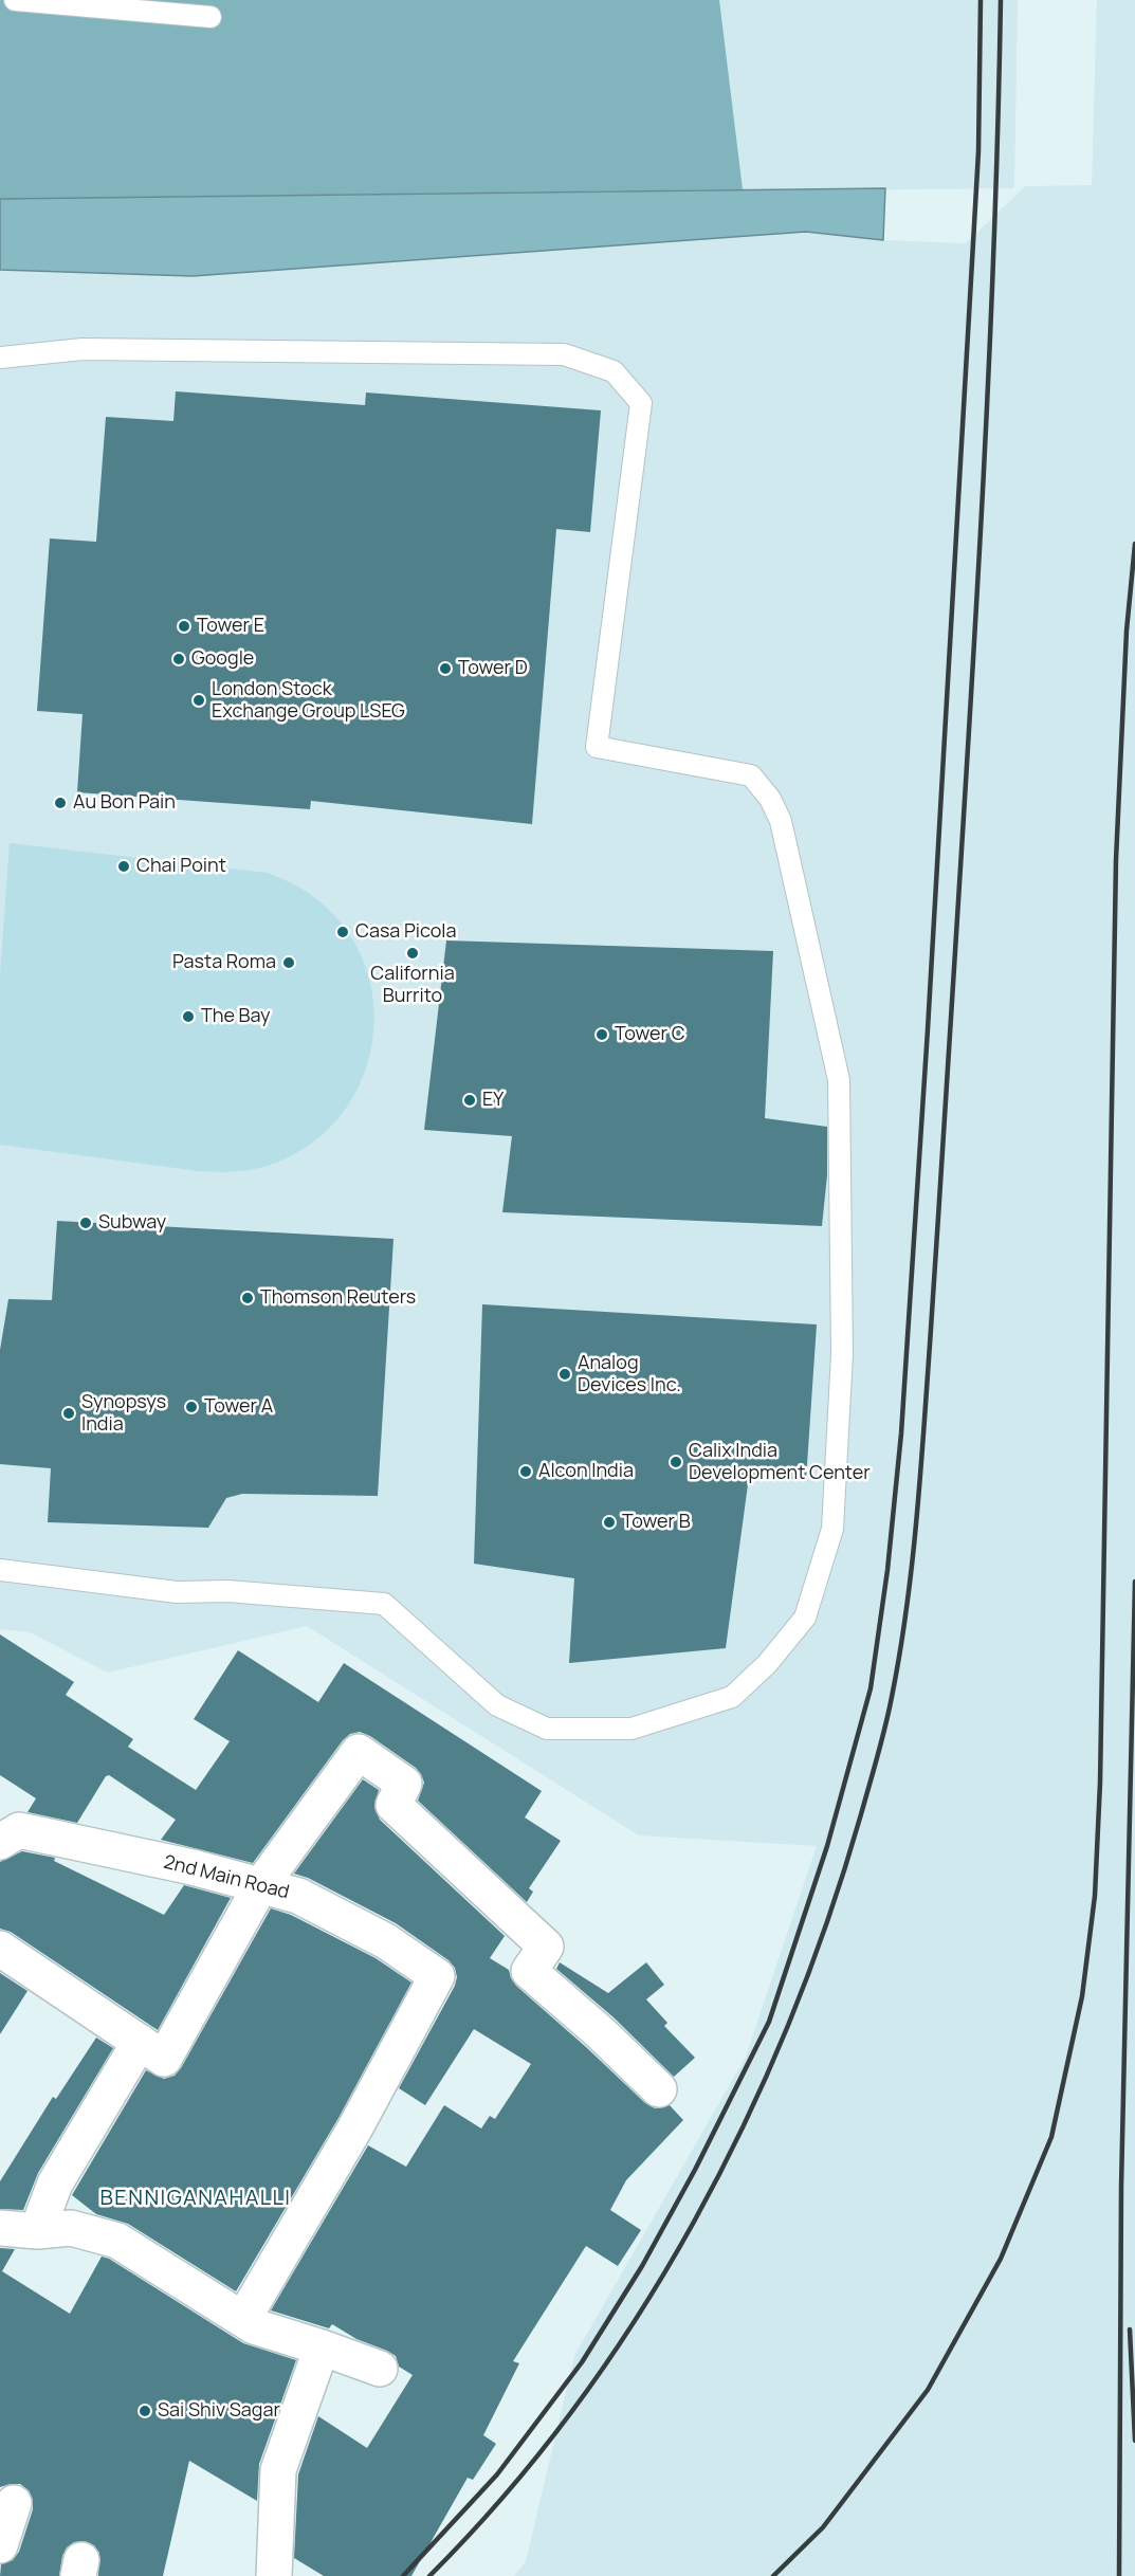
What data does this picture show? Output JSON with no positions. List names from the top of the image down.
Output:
{
  "streets": {
    "street": ["2nd Main Road"]
  },
  "districts": ["BENNIGANAHALLI"],
  "places": [
    "Tower E",
    "Google",
    "Tower D",
    "London Stock Exchange Group LSEG",
    "Au Bon Pain",
    "Chai Point",
    "Casa Picola",
    "California Burrito",
    "Pasta Roma",
    "The Bay",
    "Tower C",
    "EY",
    "Subway",
    "Thomson Reuters",
    "Analog Devices Inc.",
    "Tower A",
    "Synopsys India",
    "Calix India Development Center",
    "Alcon India",
    "Tower B",
    "Sai Shiv Sagar"
  ]
}
